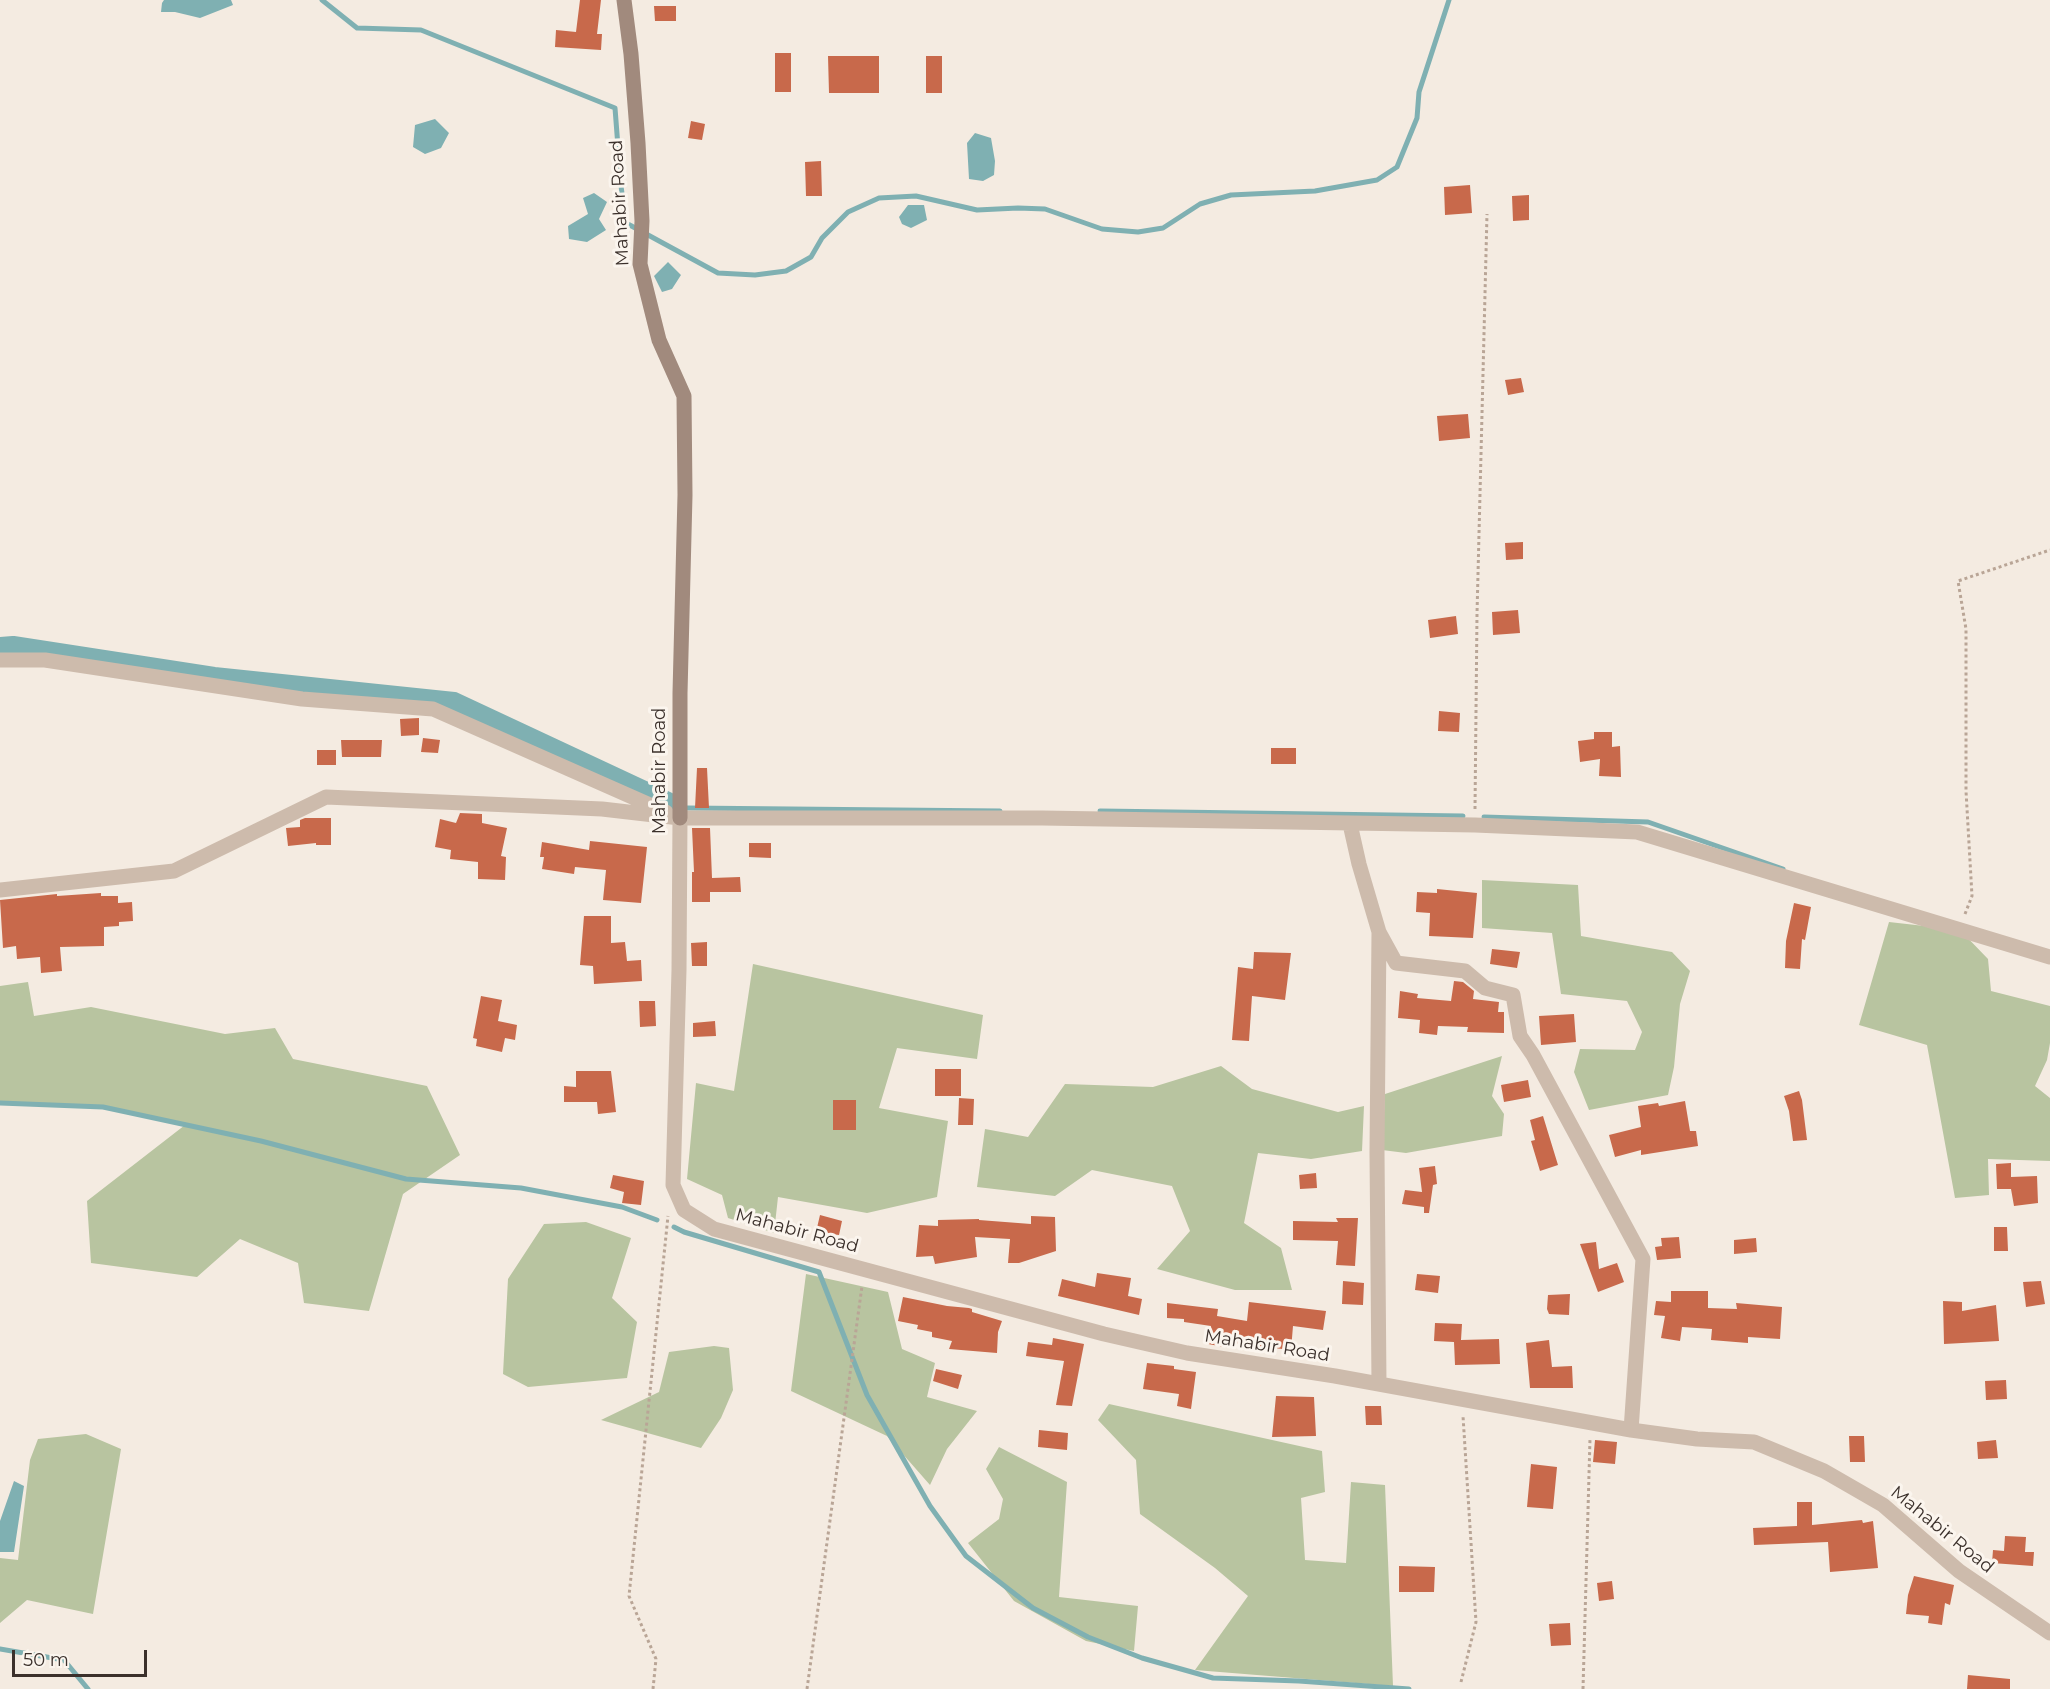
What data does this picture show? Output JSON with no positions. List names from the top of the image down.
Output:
{
  "streets": {
    "street": ["Mahabir Road"]
  },
  "scale_bar": "50 m"
}
